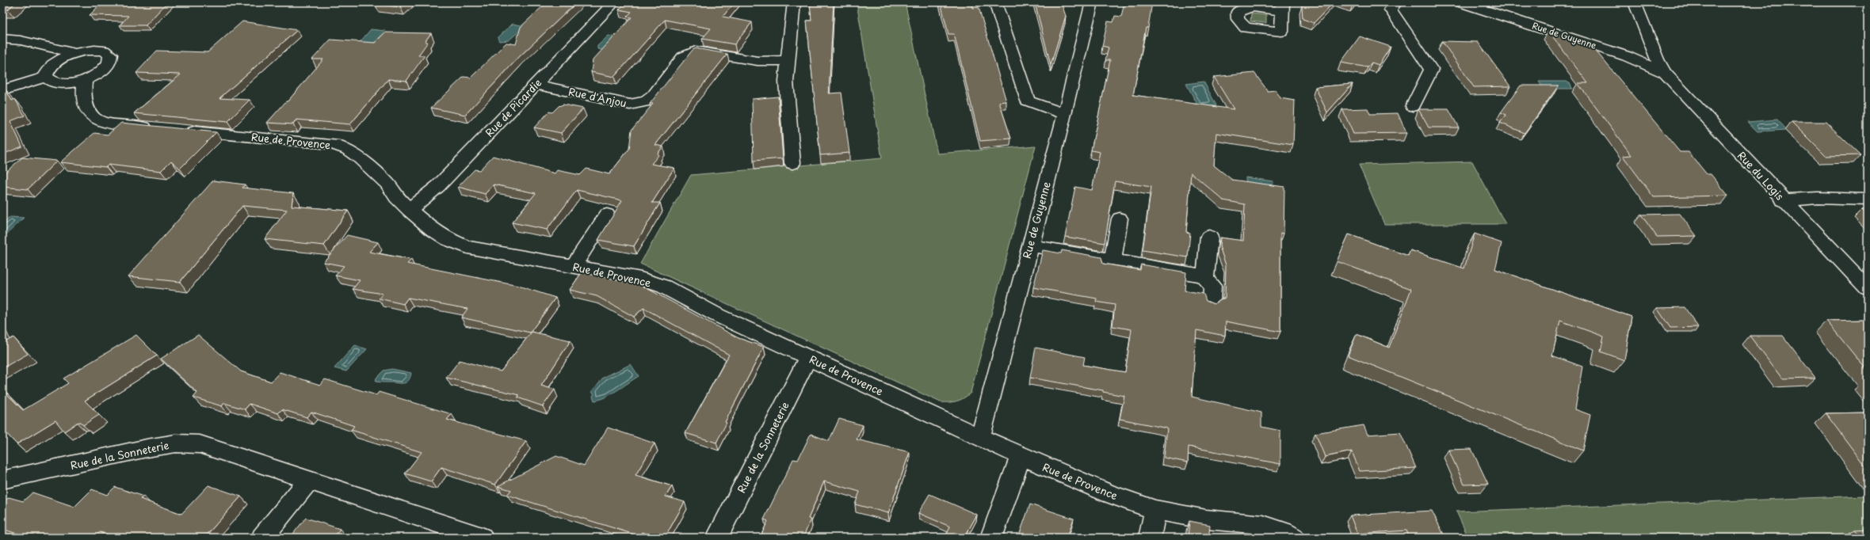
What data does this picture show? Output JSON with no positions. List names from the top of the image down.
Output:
{
  "streets": {
    "street": [
      "Rue de Guyenne",
      "Rue d'Anjou",
      "Rue de Picardie",
      "Rue de Provence",
      "Rue du Logis",
      "Rue de la Sonneterie"
    ]
  },
  "crossings": [
    ["Rue de Guyenne", "Rue de Provence"],
    ["Rue de Guyenne", "Rue du Logis"],
    ["Rue d'Anjou", "Rue de Picardie"],
    ["Rue de Picardie", "Rue de Provence"],
    ["Rue de Provence", "Rue de la Sonneterie"]
  ]
}
